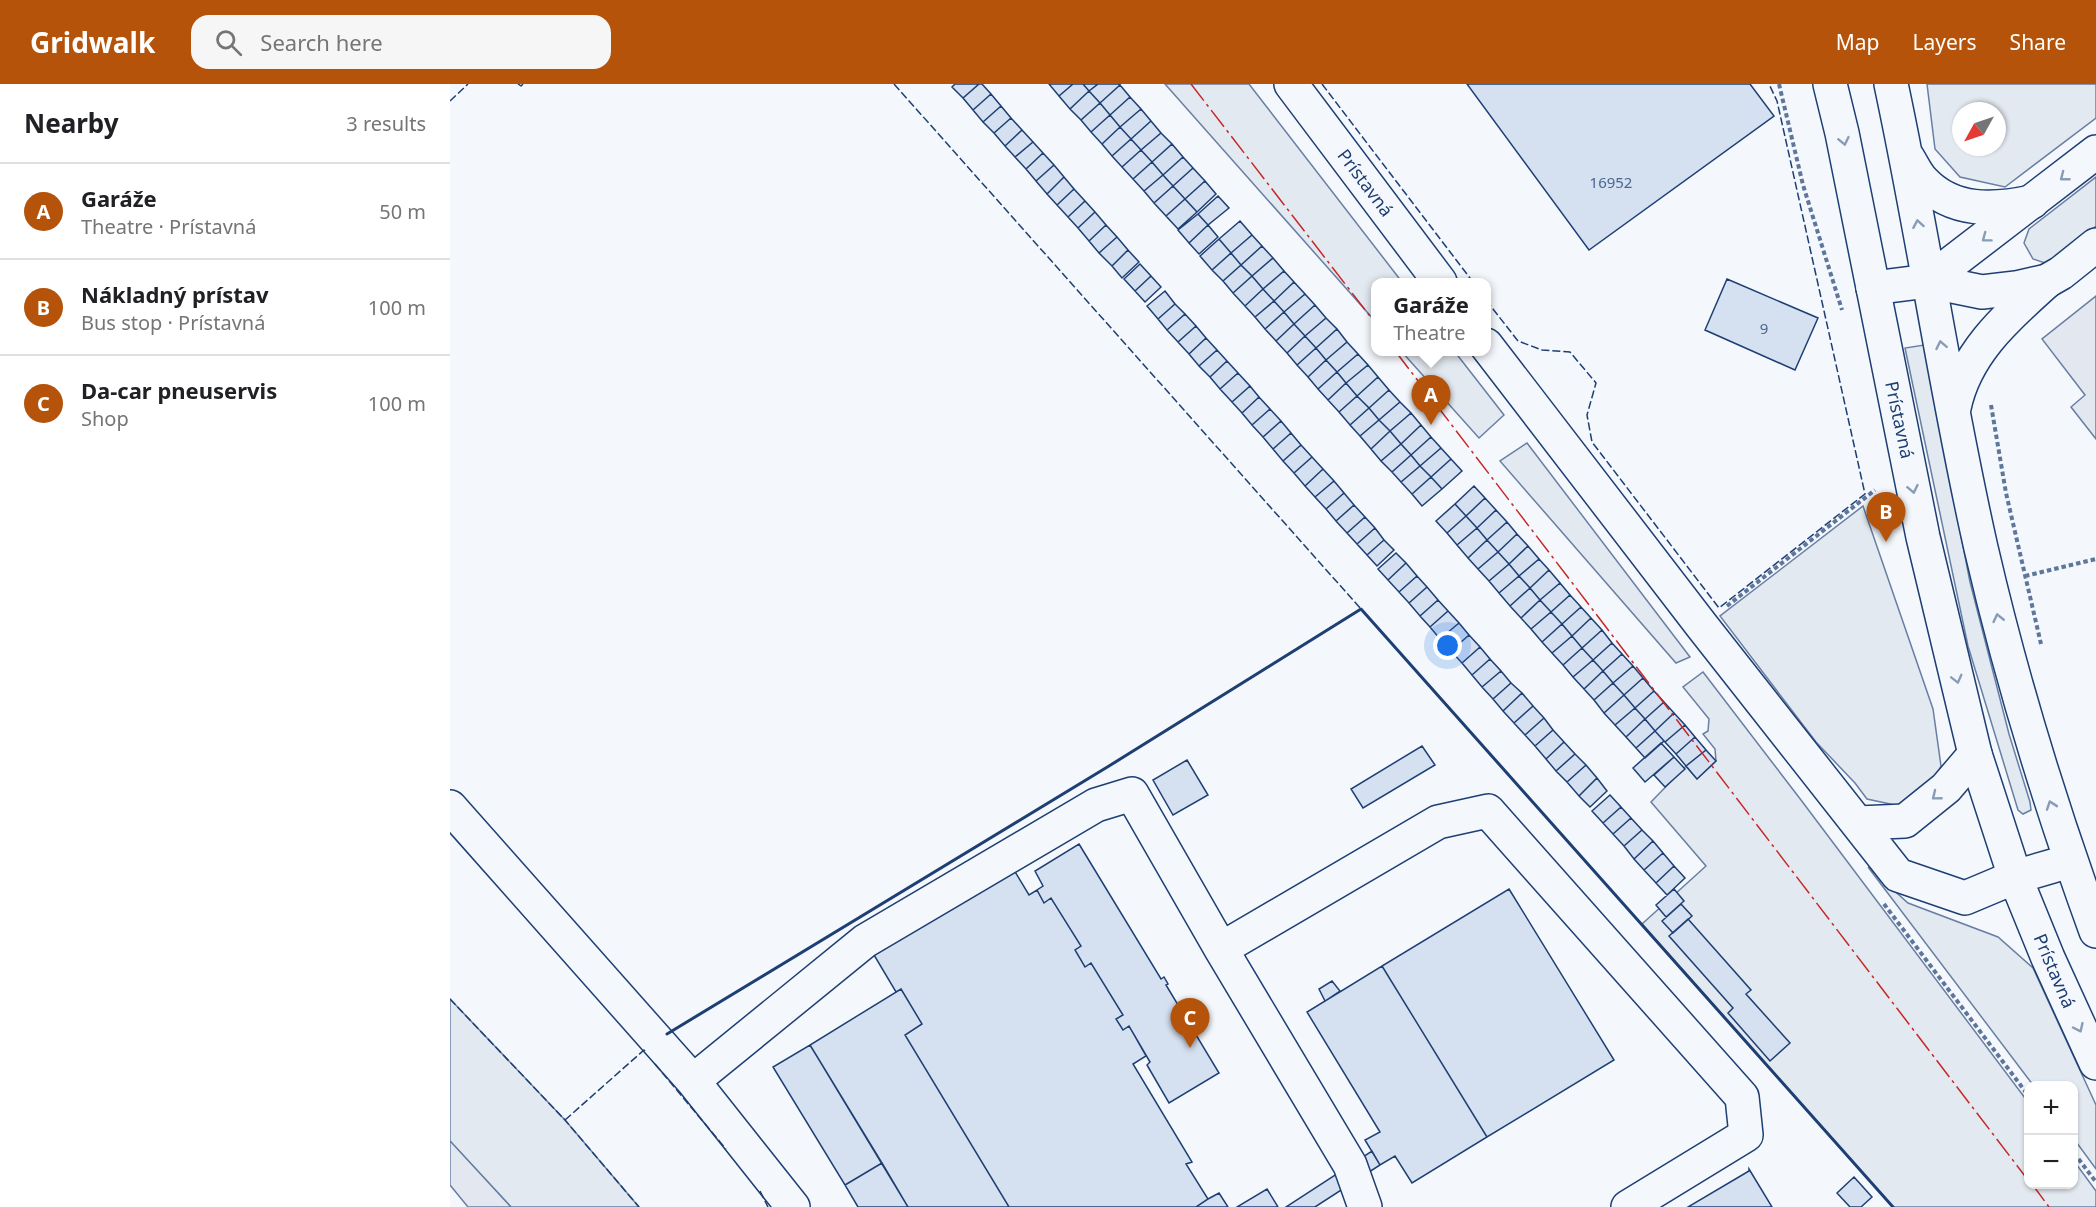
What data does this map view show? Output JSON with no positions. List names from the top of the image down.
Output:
{
  "streets": {
    "main road": ["Prístavná"]
  },
  "house_numbers": ["16952", "9"],
  "north": "bottom left",
  "page": {
    "header": "Gridwalk",
    "search": "Search here",
    "nav": ["Map", "Layers", "Share"],
    "heading": ["Nearby", "3 results"],
    "list": [
      {
        "mark": "A",
        "name": "Garáže",
        "note": "Theatre · Prístavná",
        "value": "50 m"
      },
      {
        "mark": "B",
        "name": "Nákladný prístav",
        "note": "Bus stop · Prístavná",
        "value": "100 m"
      },
      {
        "mark": "C",
        "name": "Da-car pneuservis",
        "note": "Shop",
        "value": "100 m"
      }
    ],
    "popup": ["Garáže", "Theatre"],
    "pins": ["A", "B", "C"],
    "map_buttons": ["+", "−"]
  }
}
